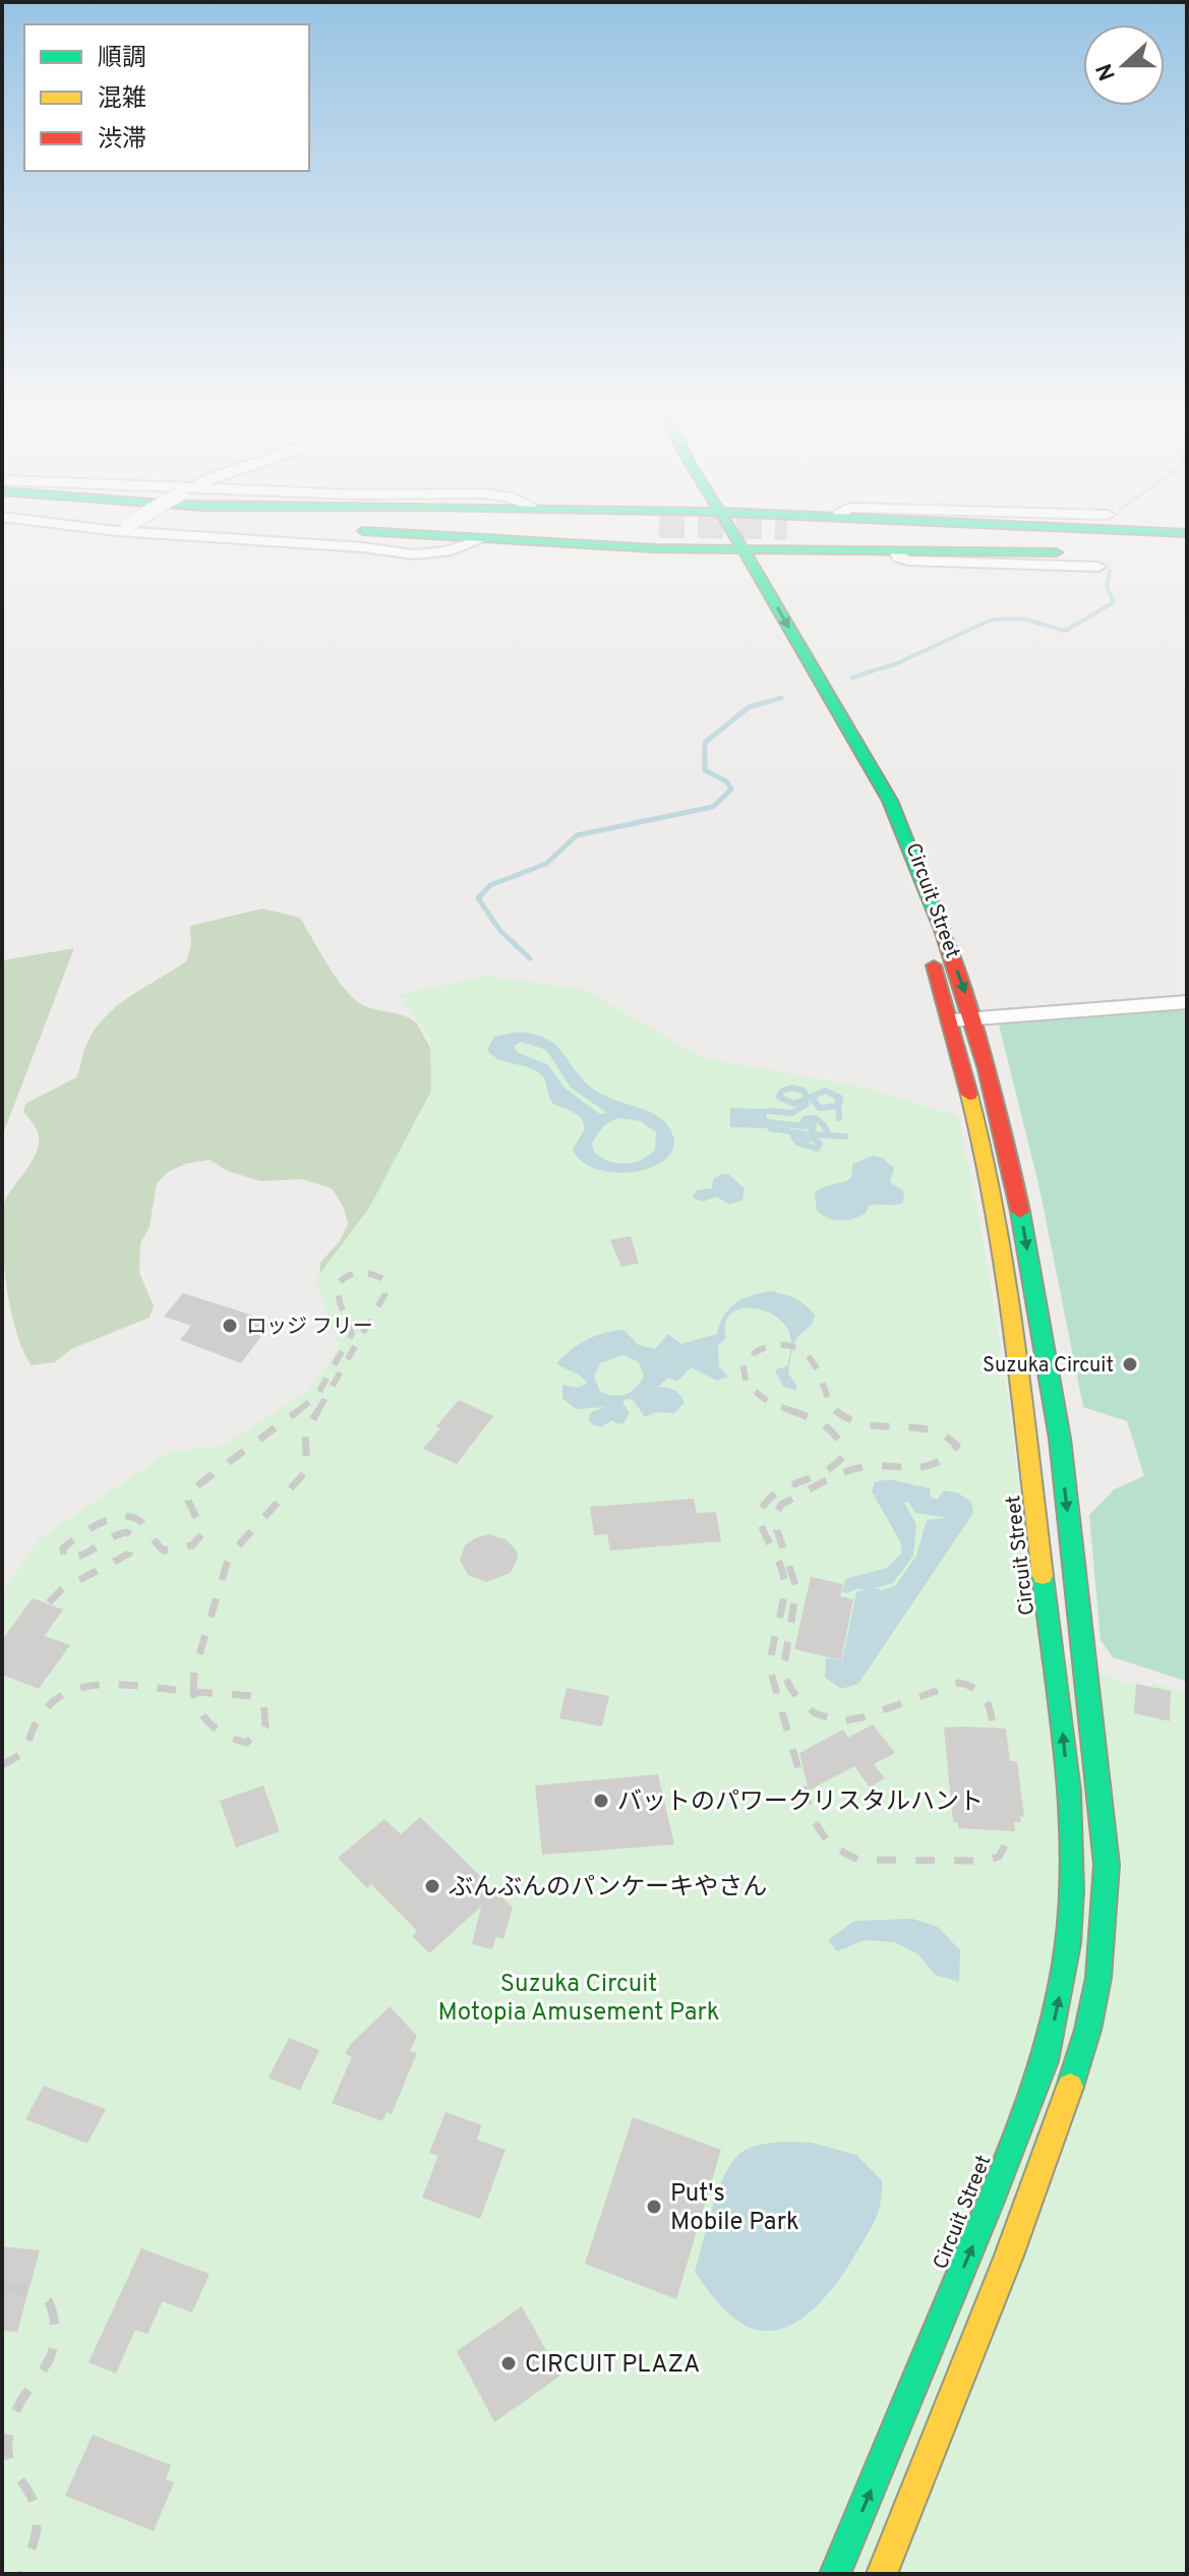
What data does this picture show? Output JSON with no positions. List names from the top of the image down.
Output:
{
  "streets": {
    "main road": ["Circuit Street"]
  },
  "parks": ["Suzuka Circuit Motopia Amusement Park"],
  "places": [
    "ロッジ フリー",
    "Suzuka Circuit",
    "バットのパワークリスタルハント",
    "ぶんぶんのパンケーキやさん",
    "Put's Mobile Park",
    "CIRCUIT PLAZA"
  ],
  "legend": ["順調", "混雑", "渋滞"],
  "north": "left"
}
